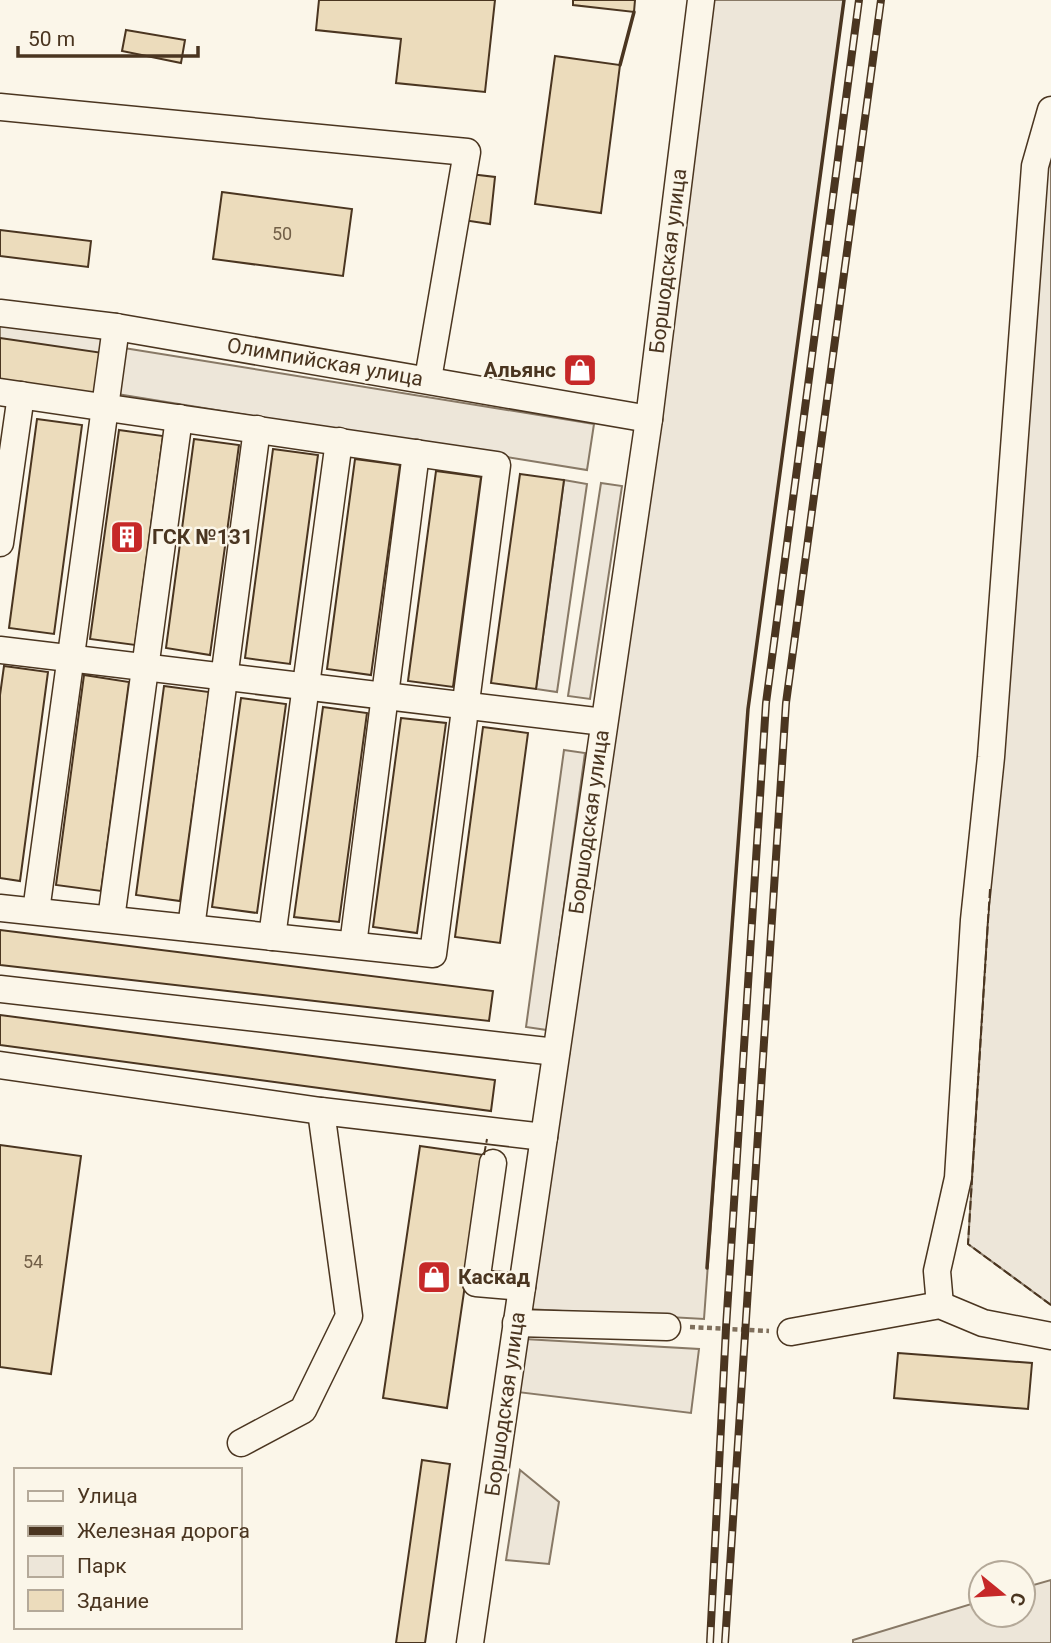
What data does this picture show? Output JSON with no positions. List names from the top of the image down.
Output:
{
  "streets": {
    "street": ["Боршодская улица", "Олимпийская улица"]
  },
  "crossings": [
    ["Боршодская улица", "Олимпийская улица"]
  ],
  "places": {
    "shop": ["Альянс", "Каскад"],
    "building": ["ГСК №131"]
  },
  "house_numbers": ["50", "54"],
  "legend": [
    "Улица",
    "Железная дорога",
    "Парк",
    "Здание"
  ],
  "scale_bar": "50 m",
  "north": "right"
}
